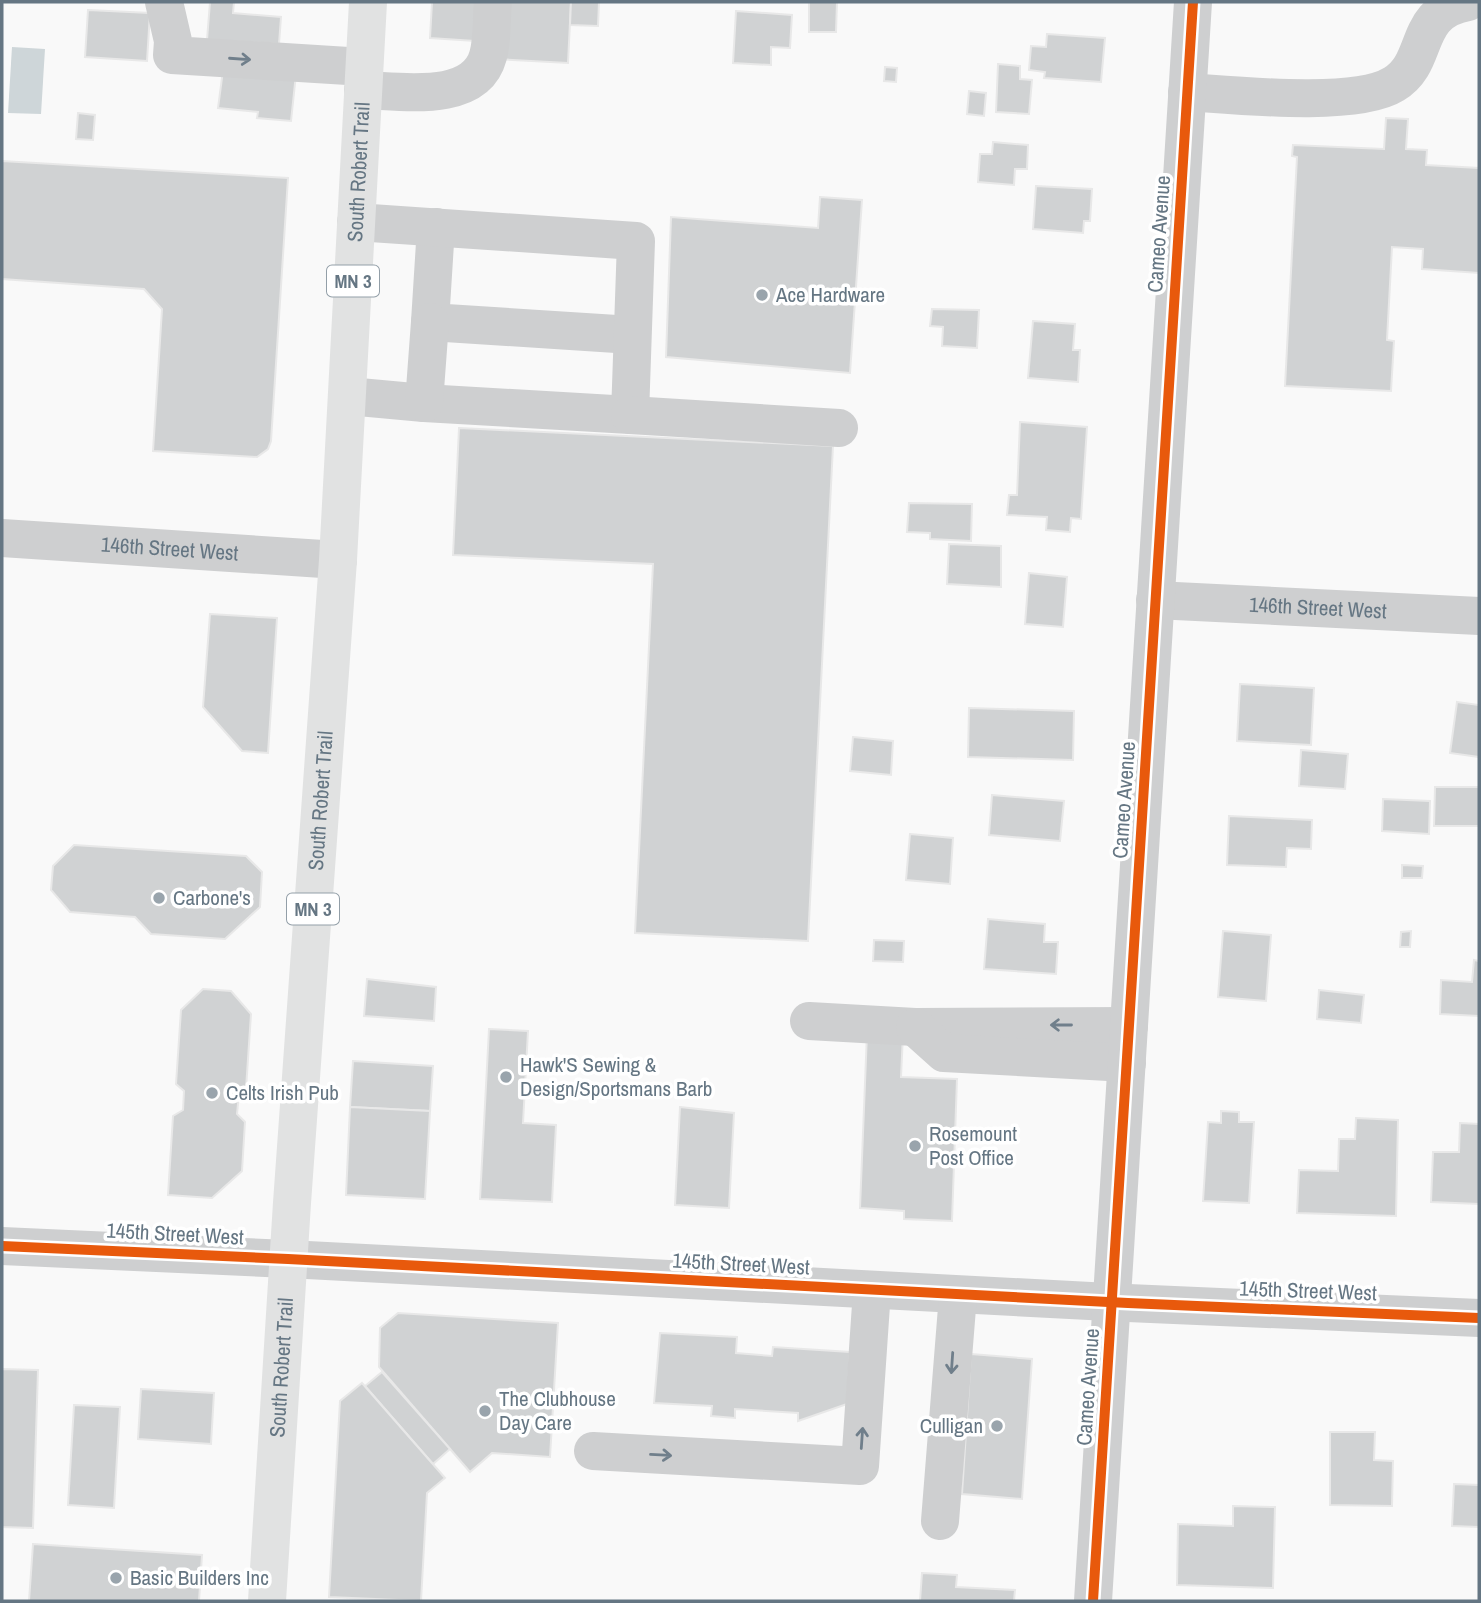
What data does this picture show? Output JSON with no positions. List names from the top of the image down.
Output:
{
  "streets": {
    "main road": ["South Robert Trail", "MN 3"],
    "street": ["Cameo Avenue", "146th Street West", "145th Street West"]
  },
  "crossings": [
    ["South Robert Trail", "146th Street West"],
    ["South Robert Trail", "145th Street West"],
    ["Cameo Avenue", "146th Street West"],
    ["Cameo Avenue", "145th Street West"]
  ],
  "places": [
    "Ace Hardware",
    "Carbone's",
    "Hawk'S Sewing & Design/Sportsmans Barb",
    "Celts Irish Pub",
    "Rosemount Post Office",
    "The Clubhouse Day Care",
    "Culligan",
    "Basic Builders Inc"
  ]
}
